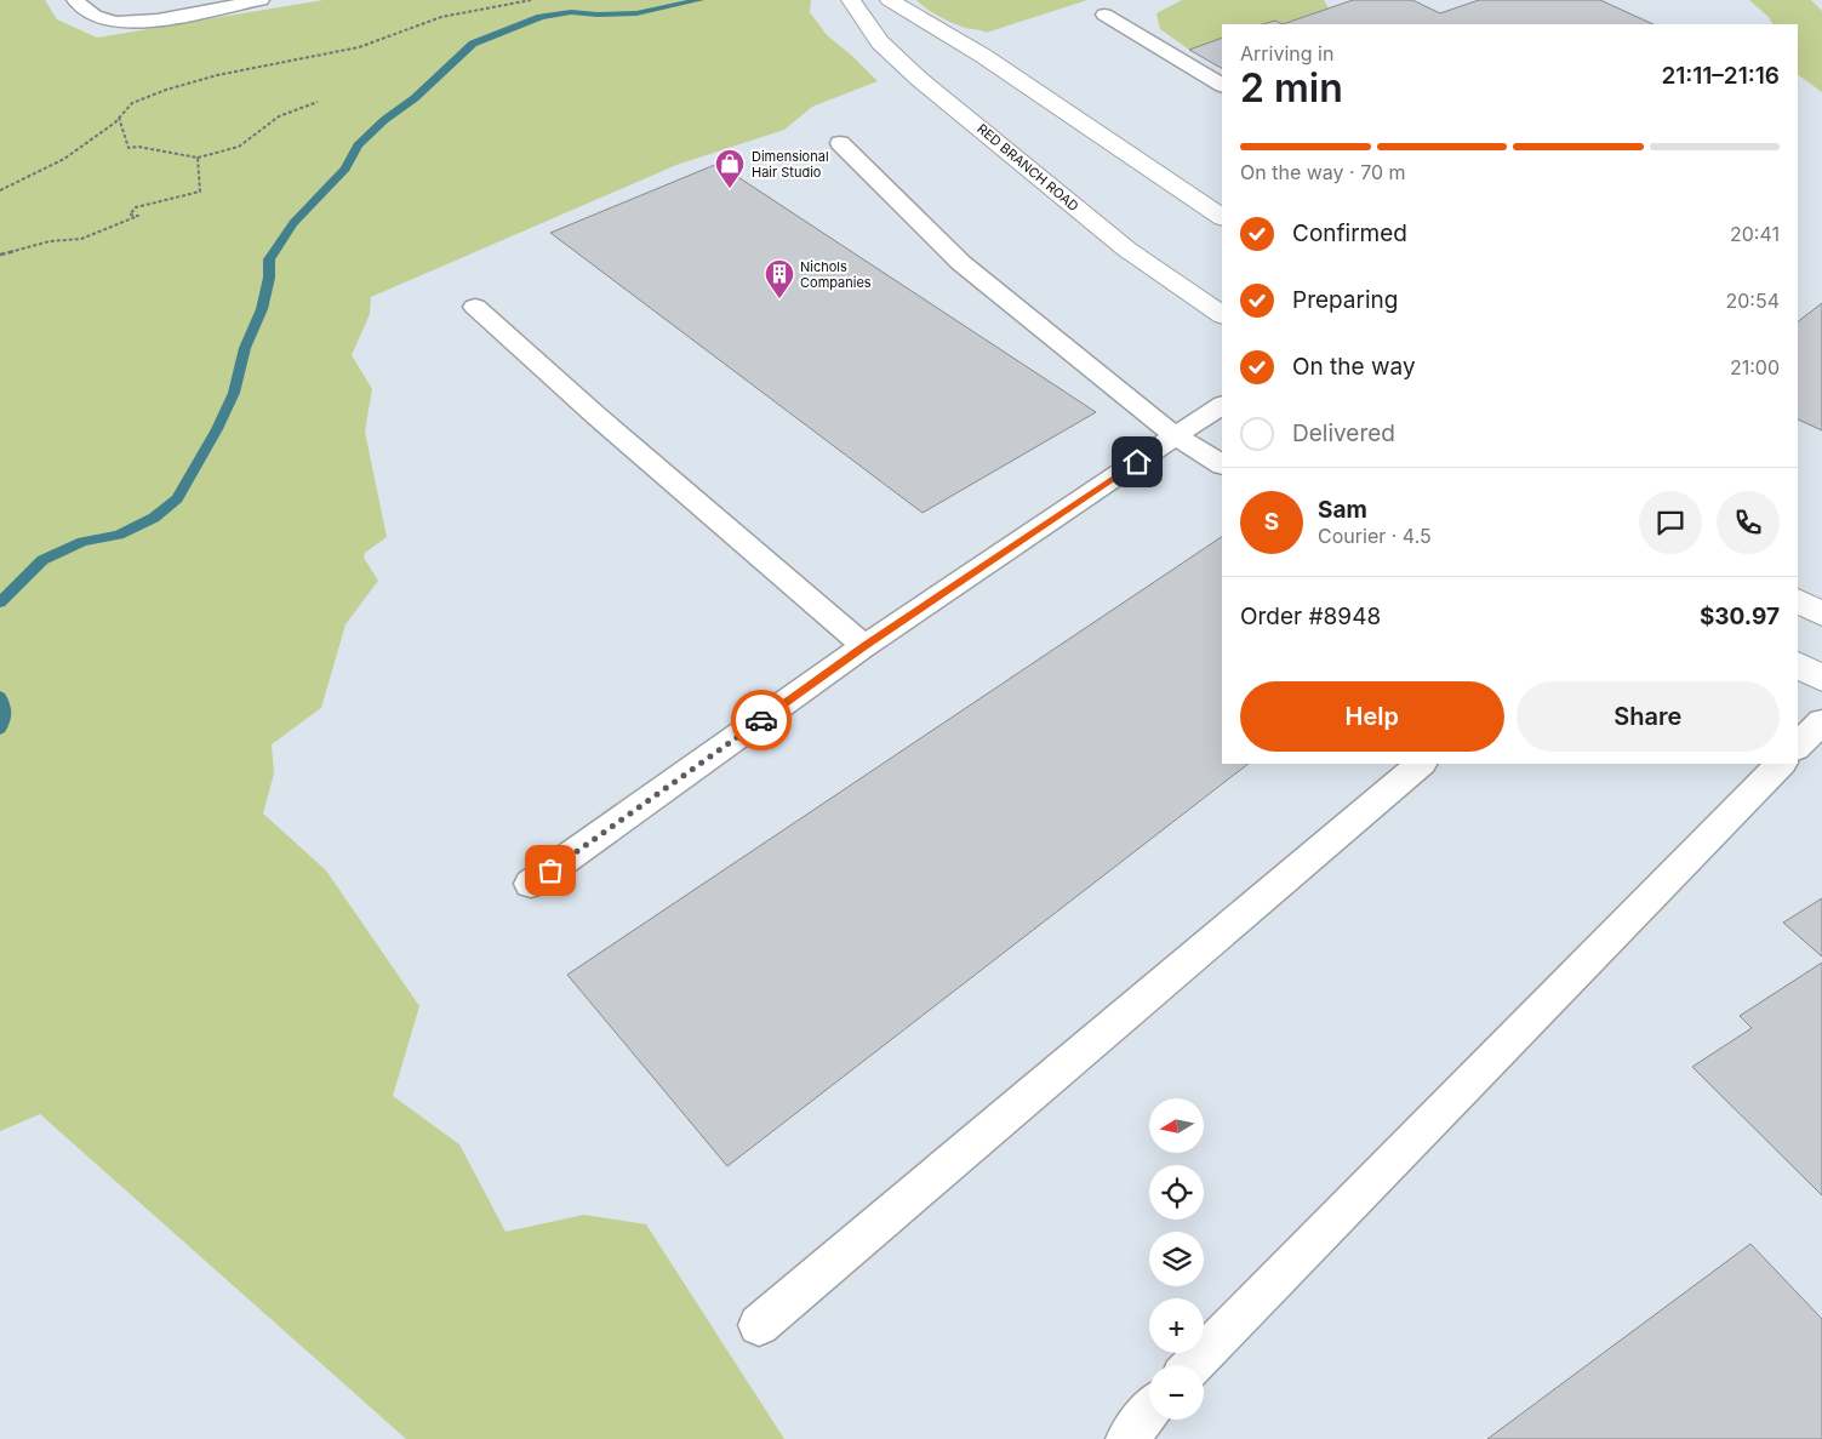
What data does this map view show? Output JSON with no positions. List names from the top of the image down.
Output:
{
  "streets": {
    "street": ["RED BRANCH ROAD"]
  },
  "places": {
    "shop": ["Dimensional Hair Studio"],
    "building": ["Nichols Companies"]
  },
  "north": "left",
  "page": {
    "heading": ["2 min", "Arriving in", "21:11–21:16"],
    "panel": [
      "Sam",
      "Courier · 4.5",
      "Order #8948",
      "$30.97"
    ],
    "bar": "On the way · 70 m",
    "list": [
      ["Confirmed", "20:41"],
      ["Preparing", "20:54"],
      ["On the way", "21:00"],
      "Delivered"
    ],
    "round": "S",
    "buttons": ["Help", "Share"],
    "map_buttons": ["+", "−"]
  }
}
